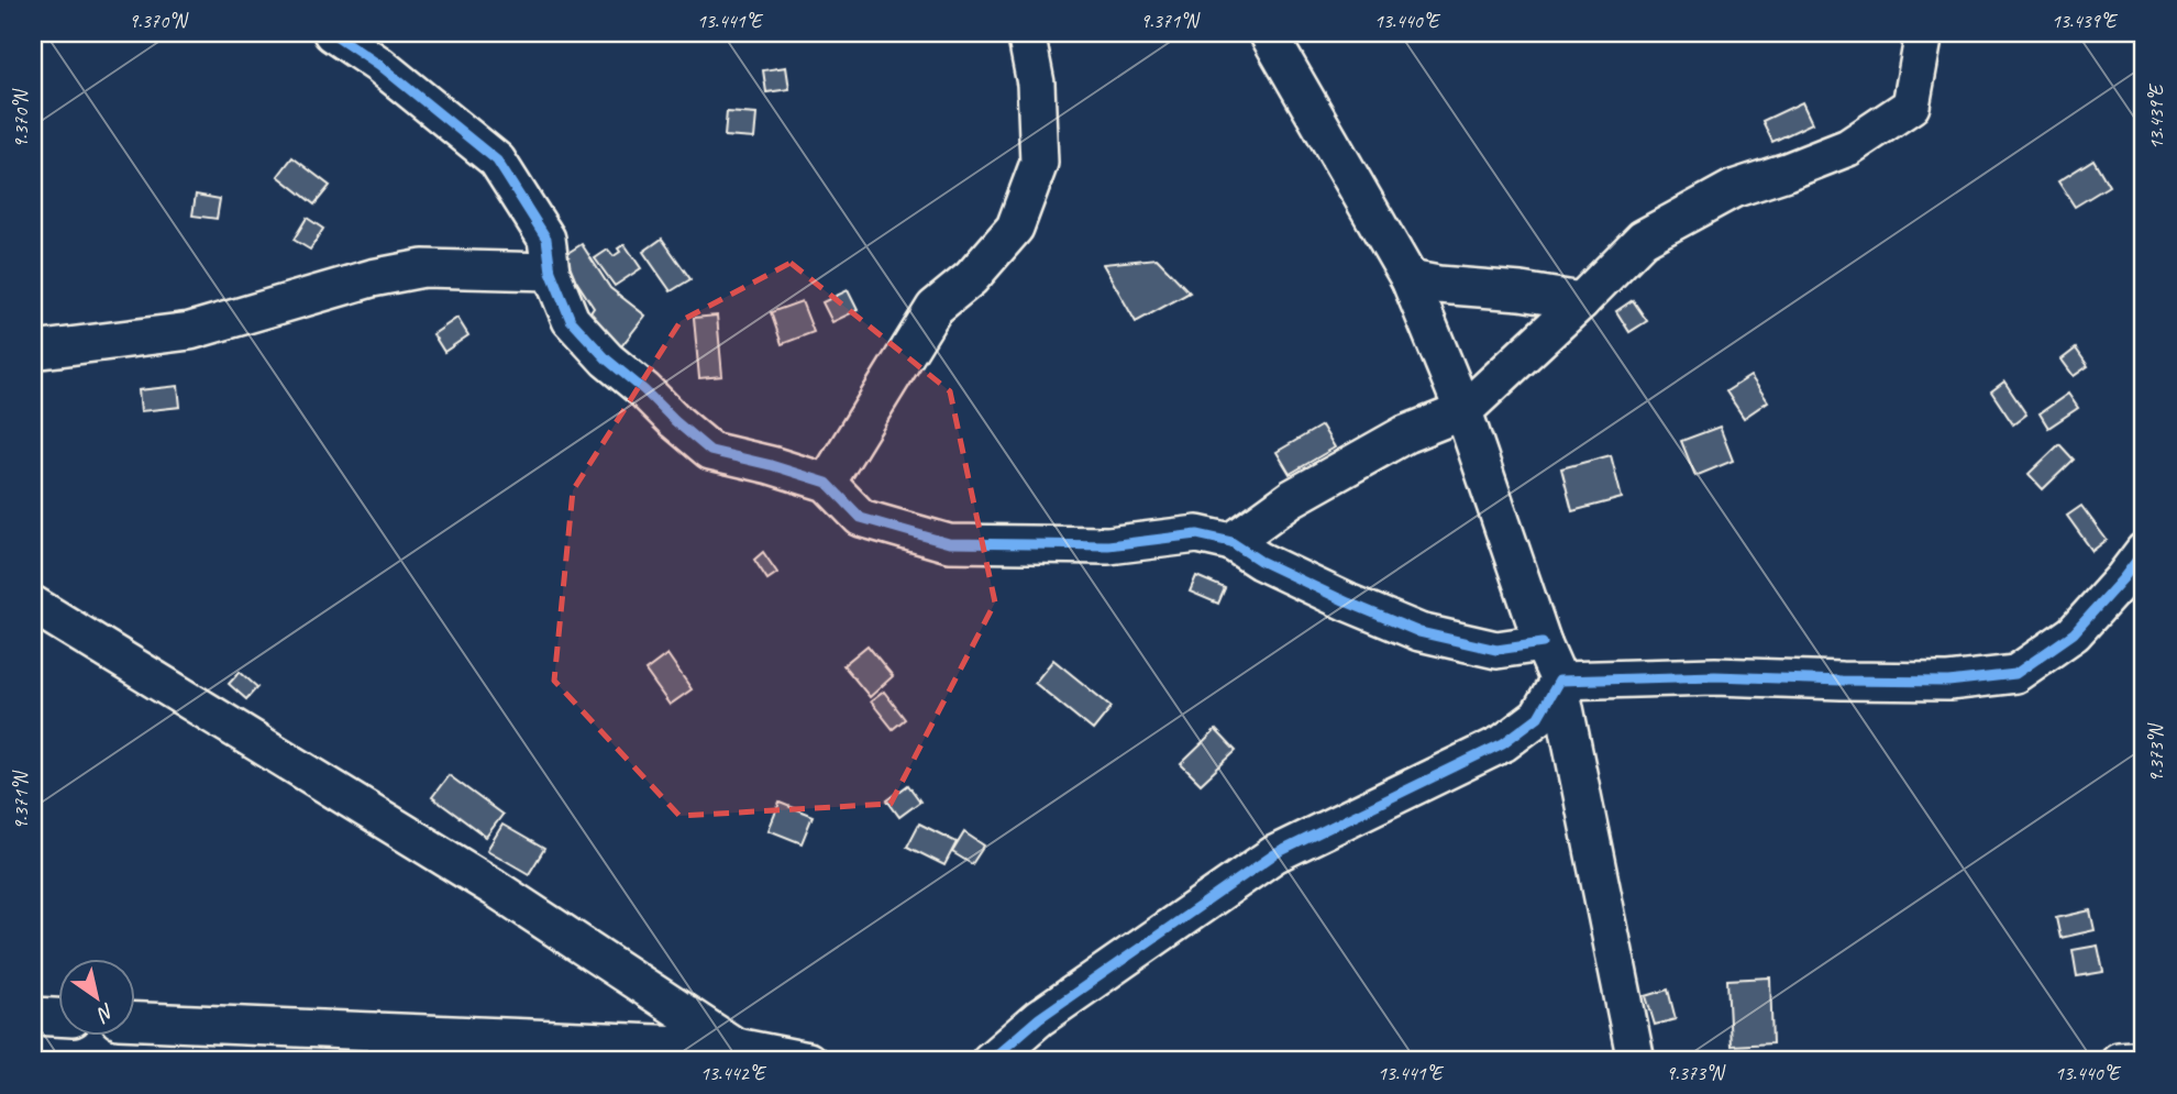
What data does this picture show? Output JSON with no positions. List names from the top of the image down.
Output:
{
  "north": "bottom right",
  "coordinates": [
    "9.370°N",
    "13.441°E",
    "9.371°N",
    "13.440°E",
    "13.439°E",
    "9.373°N",
    "13.442°E"
  ]
}
